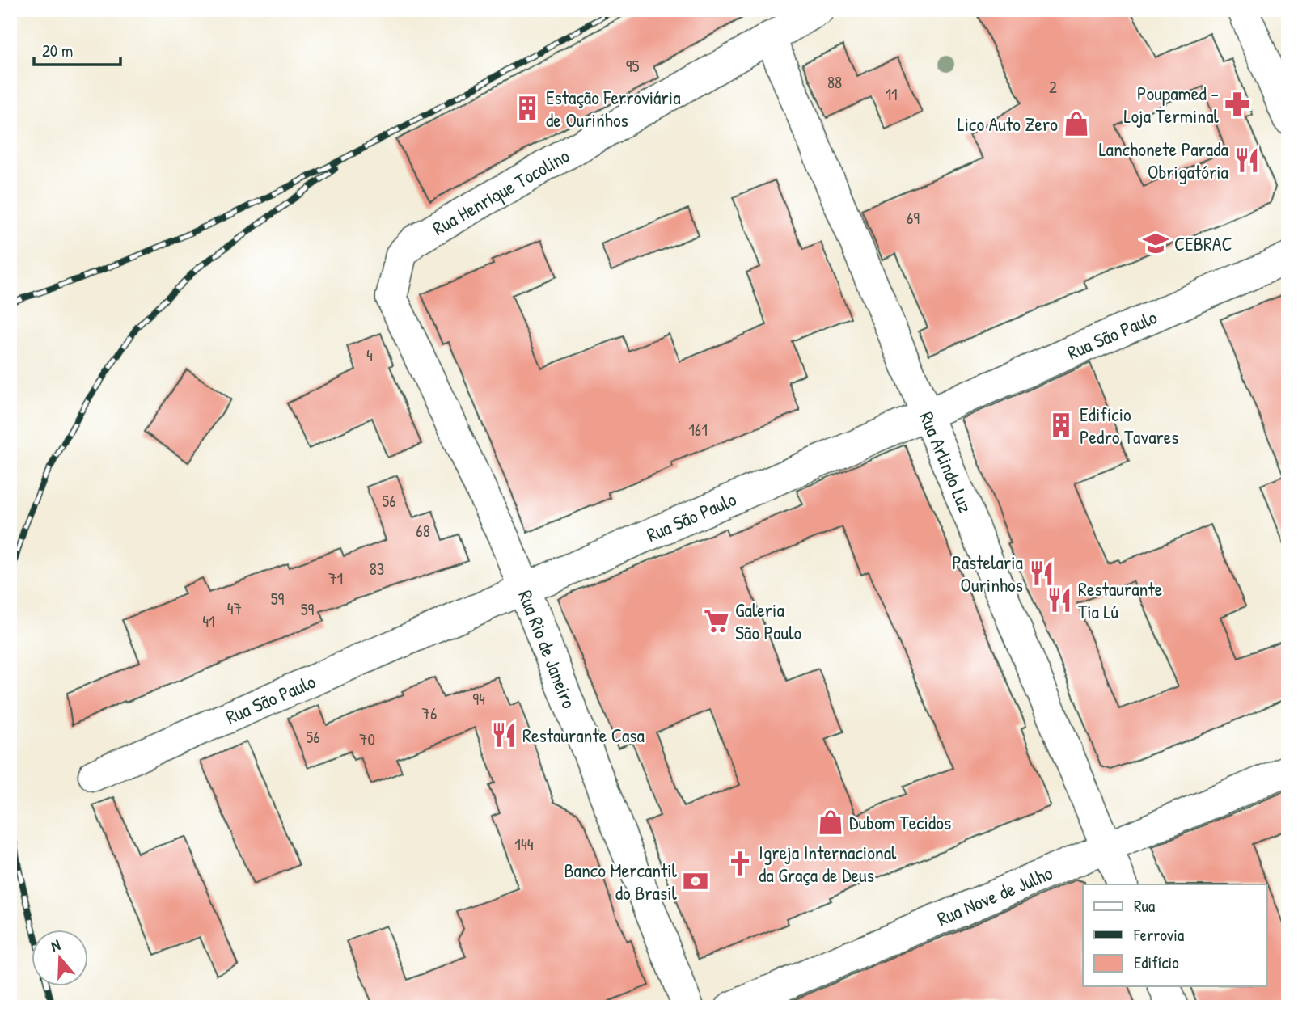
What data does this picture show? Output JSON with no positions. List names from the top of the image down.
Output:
{
  "streets": {
    "street": [
      "Rua Henrique Tocolino",
      "Rua São Paulo",
      "Rua Arlindo Luz",
      "Rua Rio de Janeiro",
      "Rua Nove de Julho"
    ]
  },
  "crossings": [
    ["Rua Henrique Tocolino", "Rua Arlindo Luz"],
    ["Rua Henrique Tocolino", "Rua Rio de Janeiro"],
    ["Rua São Paulo", "Rua Arlindo Luz"],
    ["Rua São Paulo", "Rua Rio de Janeiro"],
    ["Rua Arlindo Luz", "Rua Nove de Julho"]
  ],
  "places": {
    "pharmacy": ["Poupamed - Loja Terminal"],
    "building": ["Estação Ferroviária de Ourinhos", "Edifício Pedro Tavares"],
    "shop": ["Lico Auto Zero", "Dubom Tecidos"],
    "restaurant": [
      "Lanchonete Parada Obrigatória",
      "Pastelaria Ourinhos",
      "Restaurante Tia Lú",
      "Restaurante Casa"
    ],
    "school or university": ["CEBRAC"],
    "supermarket": ["Galeria São Paulo"],
    "church": ["Igreja Internacional da Graça de Deus"],
    "bank": ["Banco Mercantil do Brasil"]
  },
  "house_numbers": [
    "95",
    "88",
    "2",
    "11",
    "69",
    "4",
    "161",
    "56",
    "68",
    "83",
    "71",
    "59",
    "47",
    "59",
    "41",
    "94",
    "76",
    "56",
    "70",
    "144"
  ],
  "legend": ["Rua", "Ferrovia", "Edifício"],
  "scale_bar": "20 m",
  "north": "top"
}
